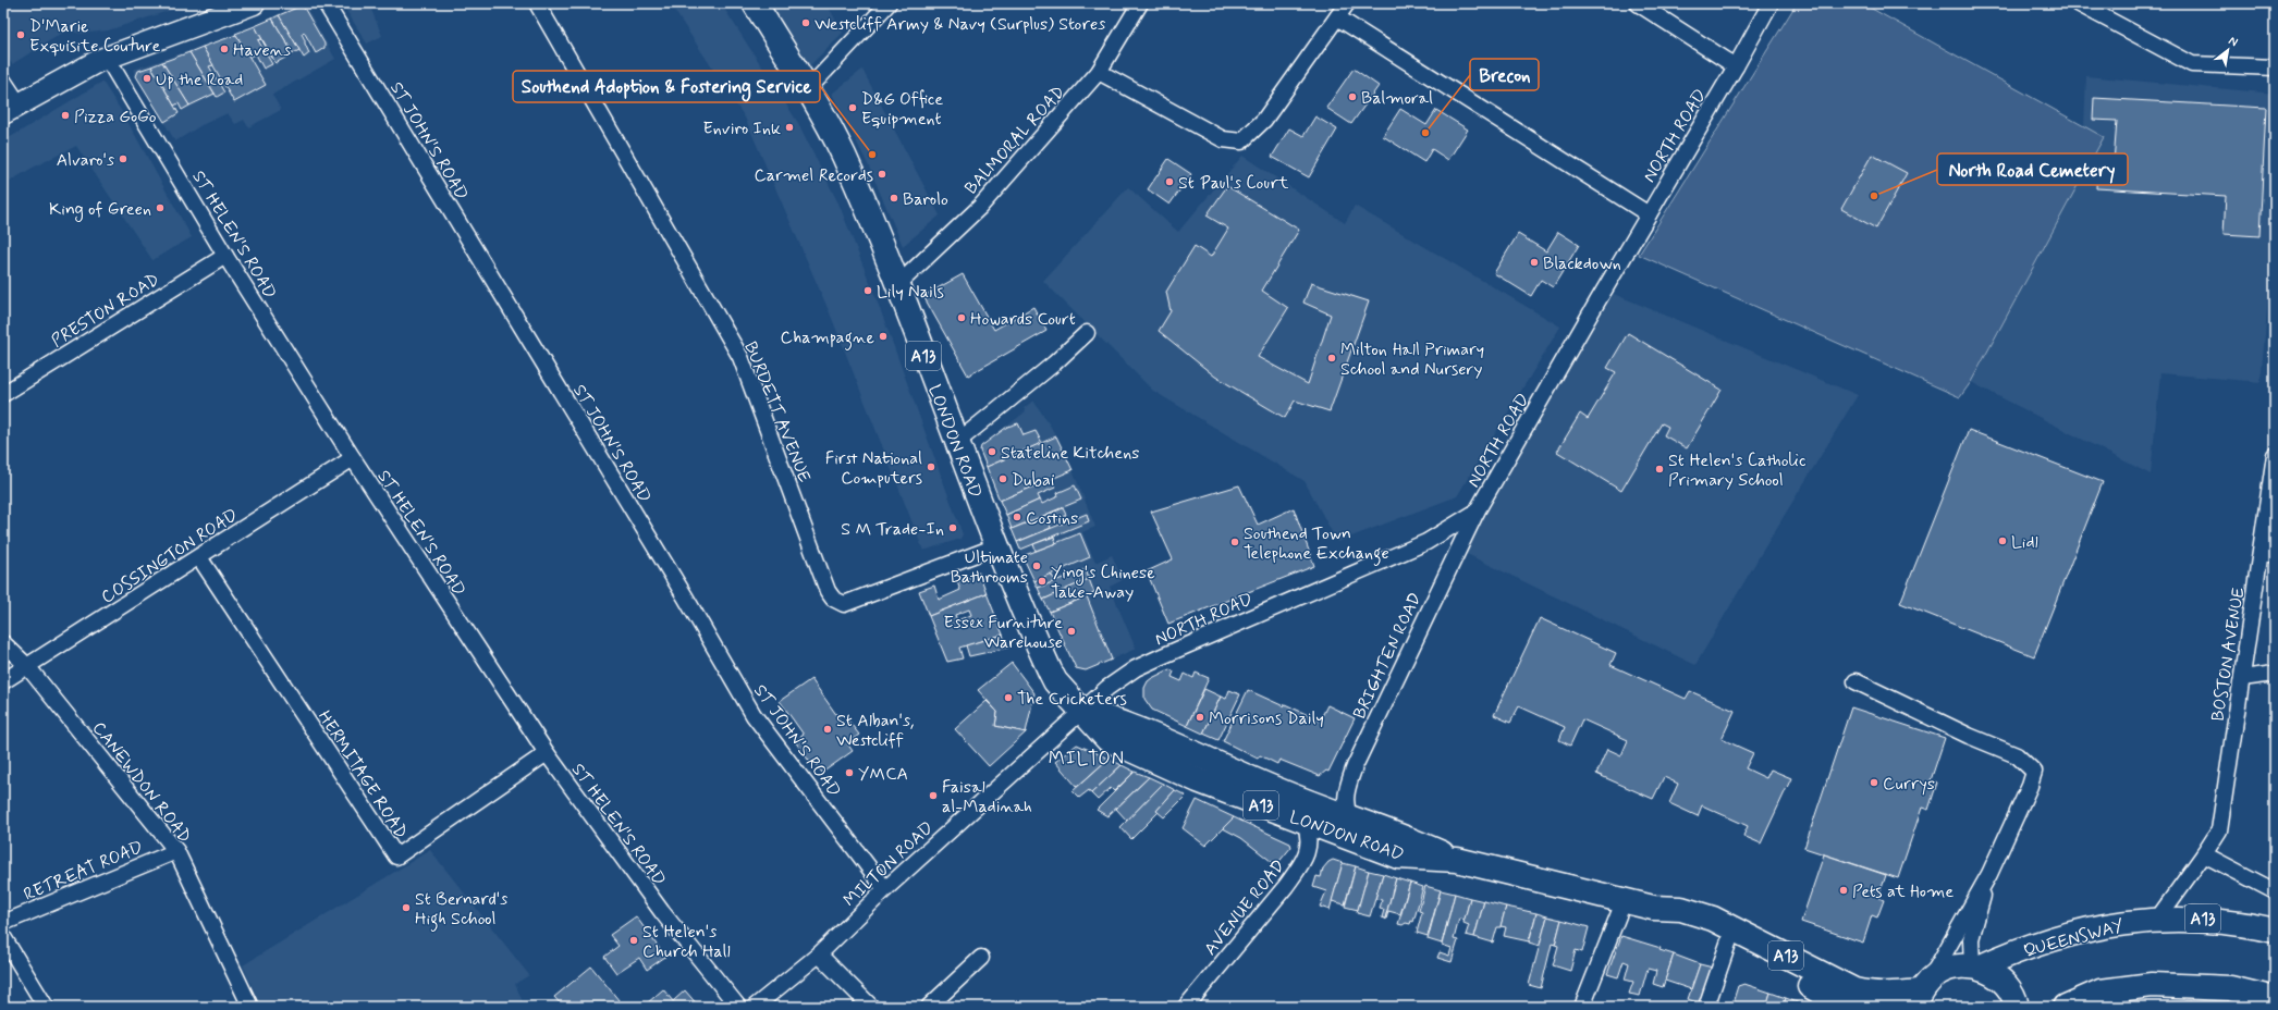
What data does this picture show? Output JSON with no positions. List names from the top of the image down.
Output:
{
  "streets": {
    "main road": ["A13", "LONDON ROAD", "QUEENSWAY"],
    "street": [
      "NORTH ROAD",
      "BALMORAL ROAD",
      "ST JOHN'S ROAD",
      "ST HELEN'S ROAD",
      "PRESTON ROAD",
      "BURDETT AVENUE",
      "COSSINGTON ROAD",
      "BOSTON AVENUE",
      "BRIGHTEN ROAD",
      "HERMITAGE ROAD",
      "CANEWDON ROAD",
      "MILTON ROAD",
      "RETREAT ROAD",
      "AVENUE ROAD"
    ]
  },
  "crossings": [
    ["NORTH ROAD", "LONDON ROAD"],
    ["NORTH ROAD", "BRIGHTEN ROAD"],
    ["NORTH ROAD", "MILTON ROAD"],
    ["BALMORAL ROAD", "LONDON ROAD"],
    ["ST JOHN'S ROAD", "MILTON ROAD"],
    ["ST HELEN'S ROAD", "PRESTON ROAD"],
    ["ST HELEN'S ROAD", "COSSINGTON ROAD"],
    ["ST HELEN'S ROAD", "HERMITAGE ROAD"],
    ["BURDETT AVENUE", "LONDON ROAD"],
    ["LONDON ROAD", "BRIGHTEN ROAD"],
    ["LONDON ROAD", "MILTON ROAD"],
    ["LONDON ROAD", "AVENUE ROAD"],
    ["LONDON ROAD", "QUEENSWAY"],
    ["COSSINGTON ROAD", "HERMITAGE ROAD"],
    ["COSSINGTON ROAD", "CANEWDON ROAD"],
    ["BOSTON AVENUE", "QUEENSWAY"],
    ["CANEWDON ROAD", "RETREAT ROAD"]
  ],
  "districts": ["MILTON"],
  "places": [
    "Westcliff Army & Navy (Surplus) Stores",
    "D'Marie Exquisite Couture",
    "Havens",
    "Up the Road",
    "Balmoral",
    "D&G Office Equipment",
    "Pizza GoGo",
    "Enviro Ink",
    "Brecon",
    "Southend Adoption & Fostering Service",
    "Alvaro's",
    "Carmel Records",
    "St Paul's Court",
    "North Road Cemetery",
    "Barolo",
    "King of Green",
    "Blackdown",
    "Lily Nails",
    "Howards Court",
    "Champagne",
    "Milton Hall Primary School and Nursery",
    "Stateline Kitchens",
    "First National Computers",
    "St Helen's Catholic Primary School",
    "Dubai",
    "Costins",
    "S M Trade-In",
    "Lidl",
    "Southend Town Telephone Exchange",
    "Ultimate Bathrooms",
    "Ying's Chinese Take-Away",
    "Essex Furniture Warehouse",
    "The Cricketers",
    "Morrisons Daily",
    "St Alban's, Westcliff",
    "YMCA",
    "Currys",
    "Faisal al-Madinah",
    "Pets at Home",
    "St Bernard's High School",
    "St Helen's Church Hall"
  ],
  "north": "top right"
}
